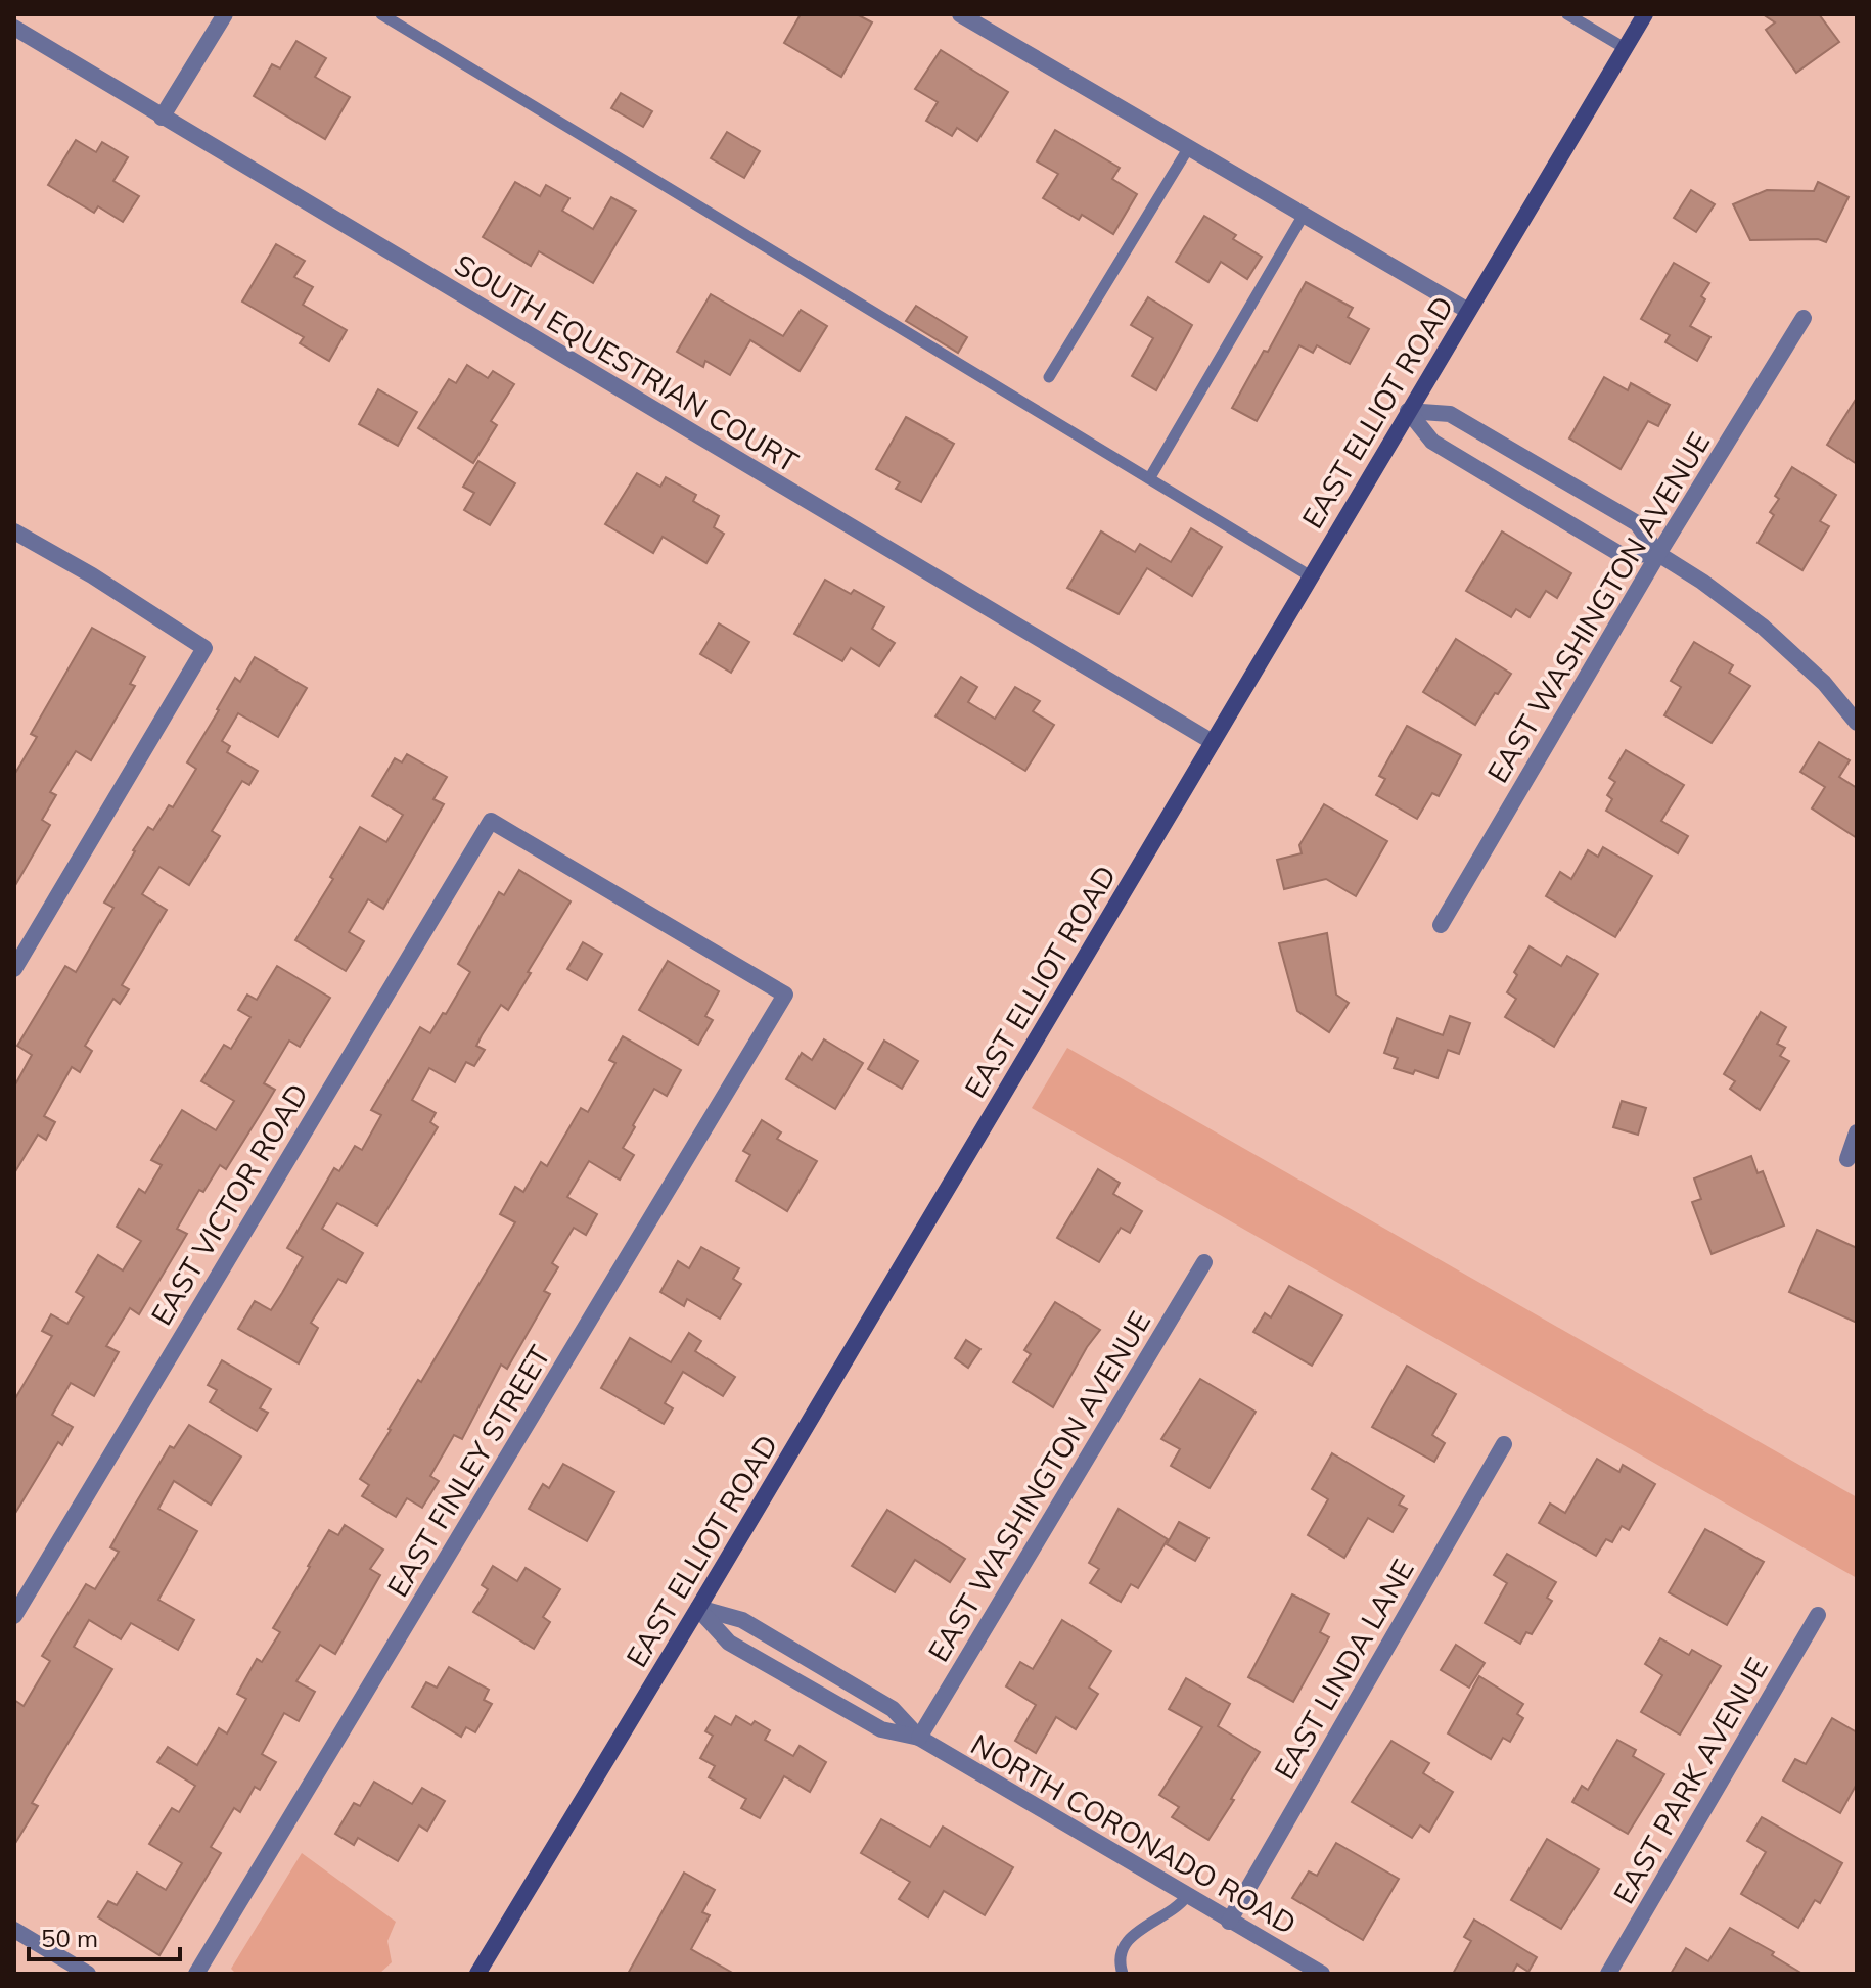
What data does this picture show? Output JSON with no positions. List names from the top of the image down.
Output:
{
  "streets": {
    "main road": ["EAST ELLIOT ROAD"],
    "street": [
      "SOUTH EQUESTRIAN COURT",
      "EAST WASHINGTON AVENUE",
      "EAST VICTOR ROAD",
      "EAST FINLEY STREET",
      "EAST LINDA LANE",
      "EAST PARK AVENUE",
      "NORTH CORONADO ROAD"
    ]
  },
  "crossings": [
    ["SOUTH EQUESTRIAN COURT", "EAST ELLIOT ROAD"],
    ["EAST ELLIOT ROAD", "NORTH CORONADO ROAD"],
    ["EAST WASHINGTON AVENUE", "NORTH CORONADO ROAD"],
    ["EAST VICTOR ROAD", "EAST FINLEY STREET"],
    ["EAST LINDA LANE", "NORTH CORONADO ROAD"]
  ],
  "scale_bar": "50 m"
}
